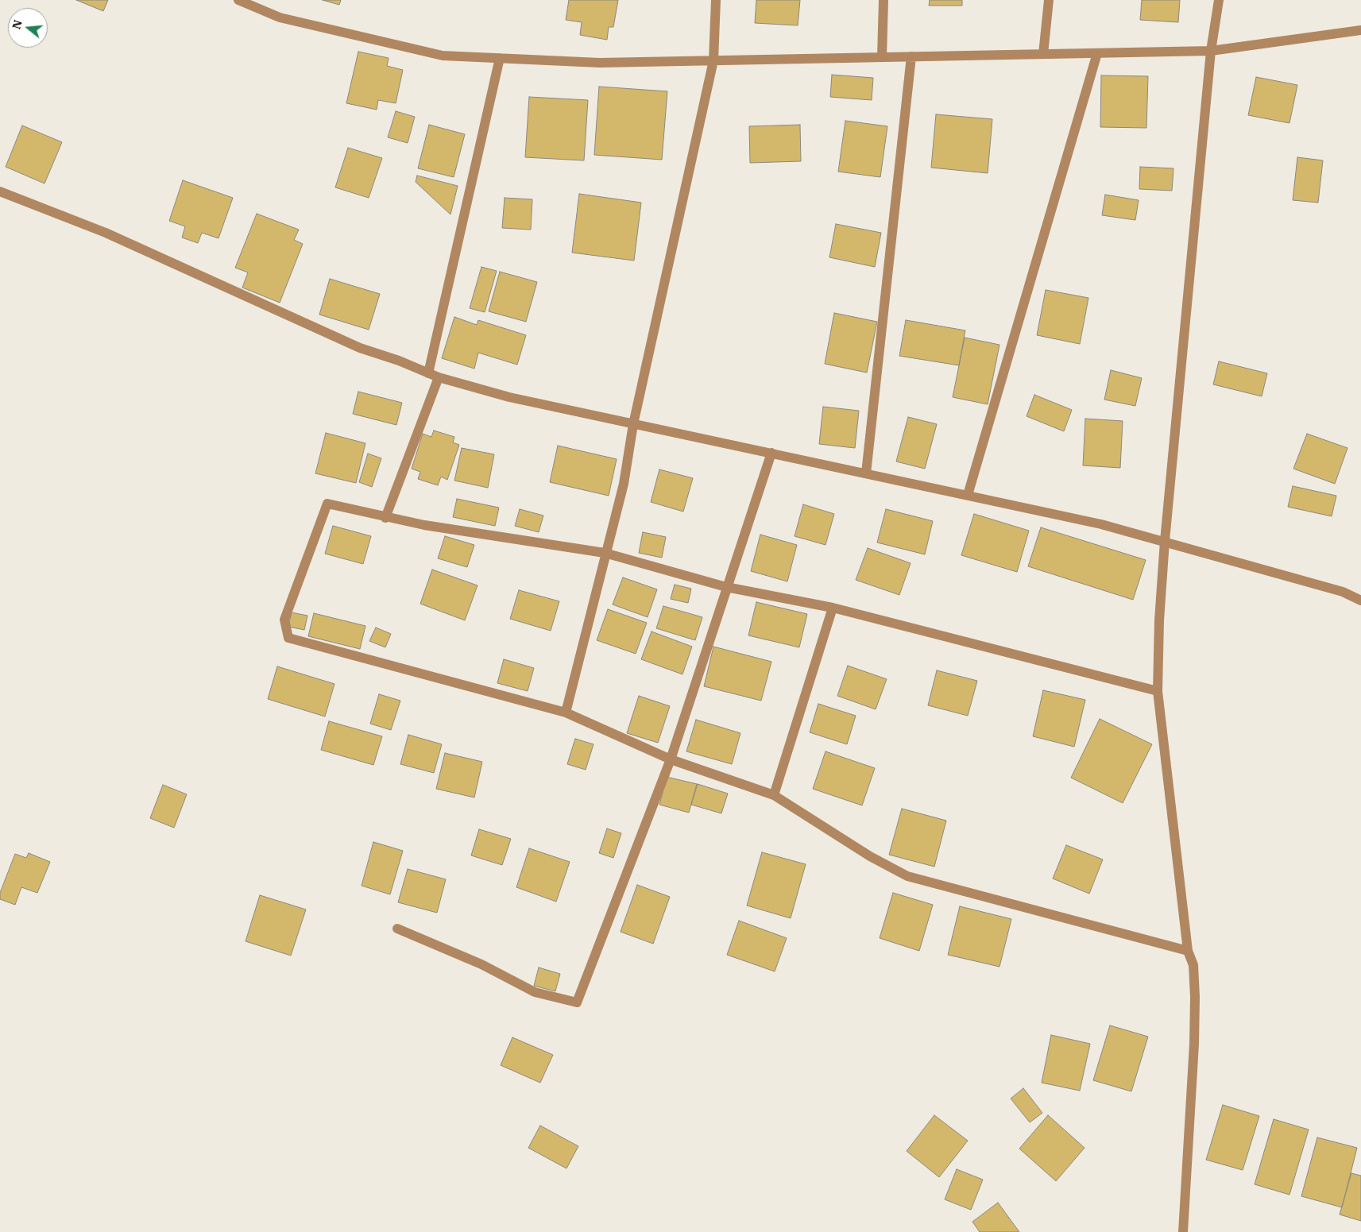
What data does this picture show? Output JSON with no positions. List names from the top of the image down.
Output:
{
  "north": "left"
}
